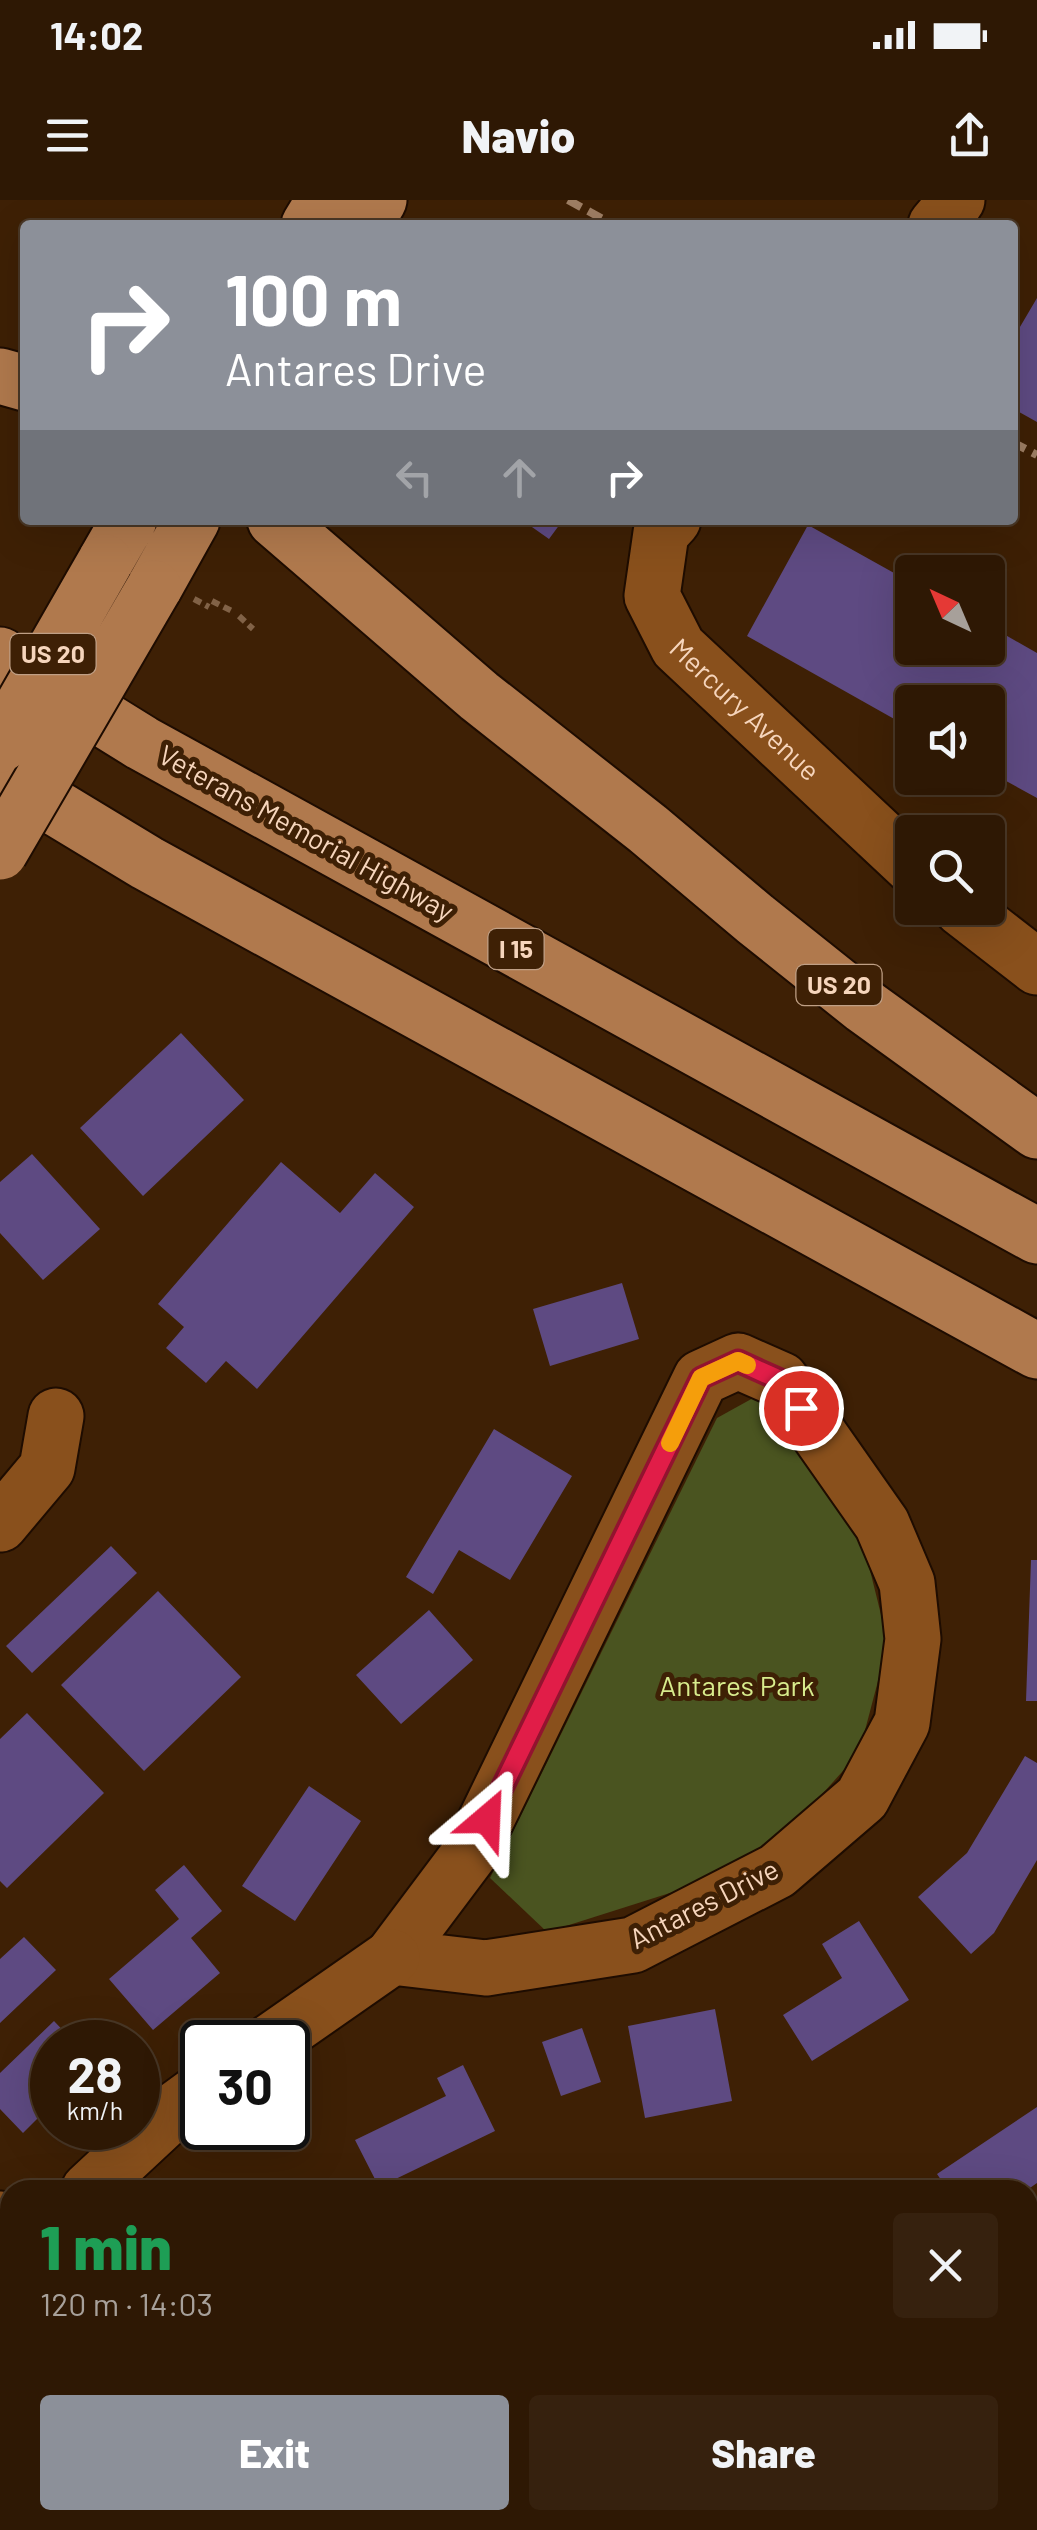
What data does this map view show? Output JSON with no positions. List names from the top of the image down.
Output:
{
  "streets": {
    "highway": ["US 20", "Veterans Memorial Highway", "I 15"],
    "street": ["Mercury Avenue", "Antares Drive"]
  },
  "parks": ["Antares Park"],
  "north": "top left",
  "page": {
    "status": "14:02",
    "header": "Navio",
    "turn": ["100 m", "Antares Drive"],
    "speed": "28 km/h",
    "limit": "30",
    "heading": ["1 min", "120 m · 14:03"],
    "buttons": ["Exit", "Share"]
  }
}
